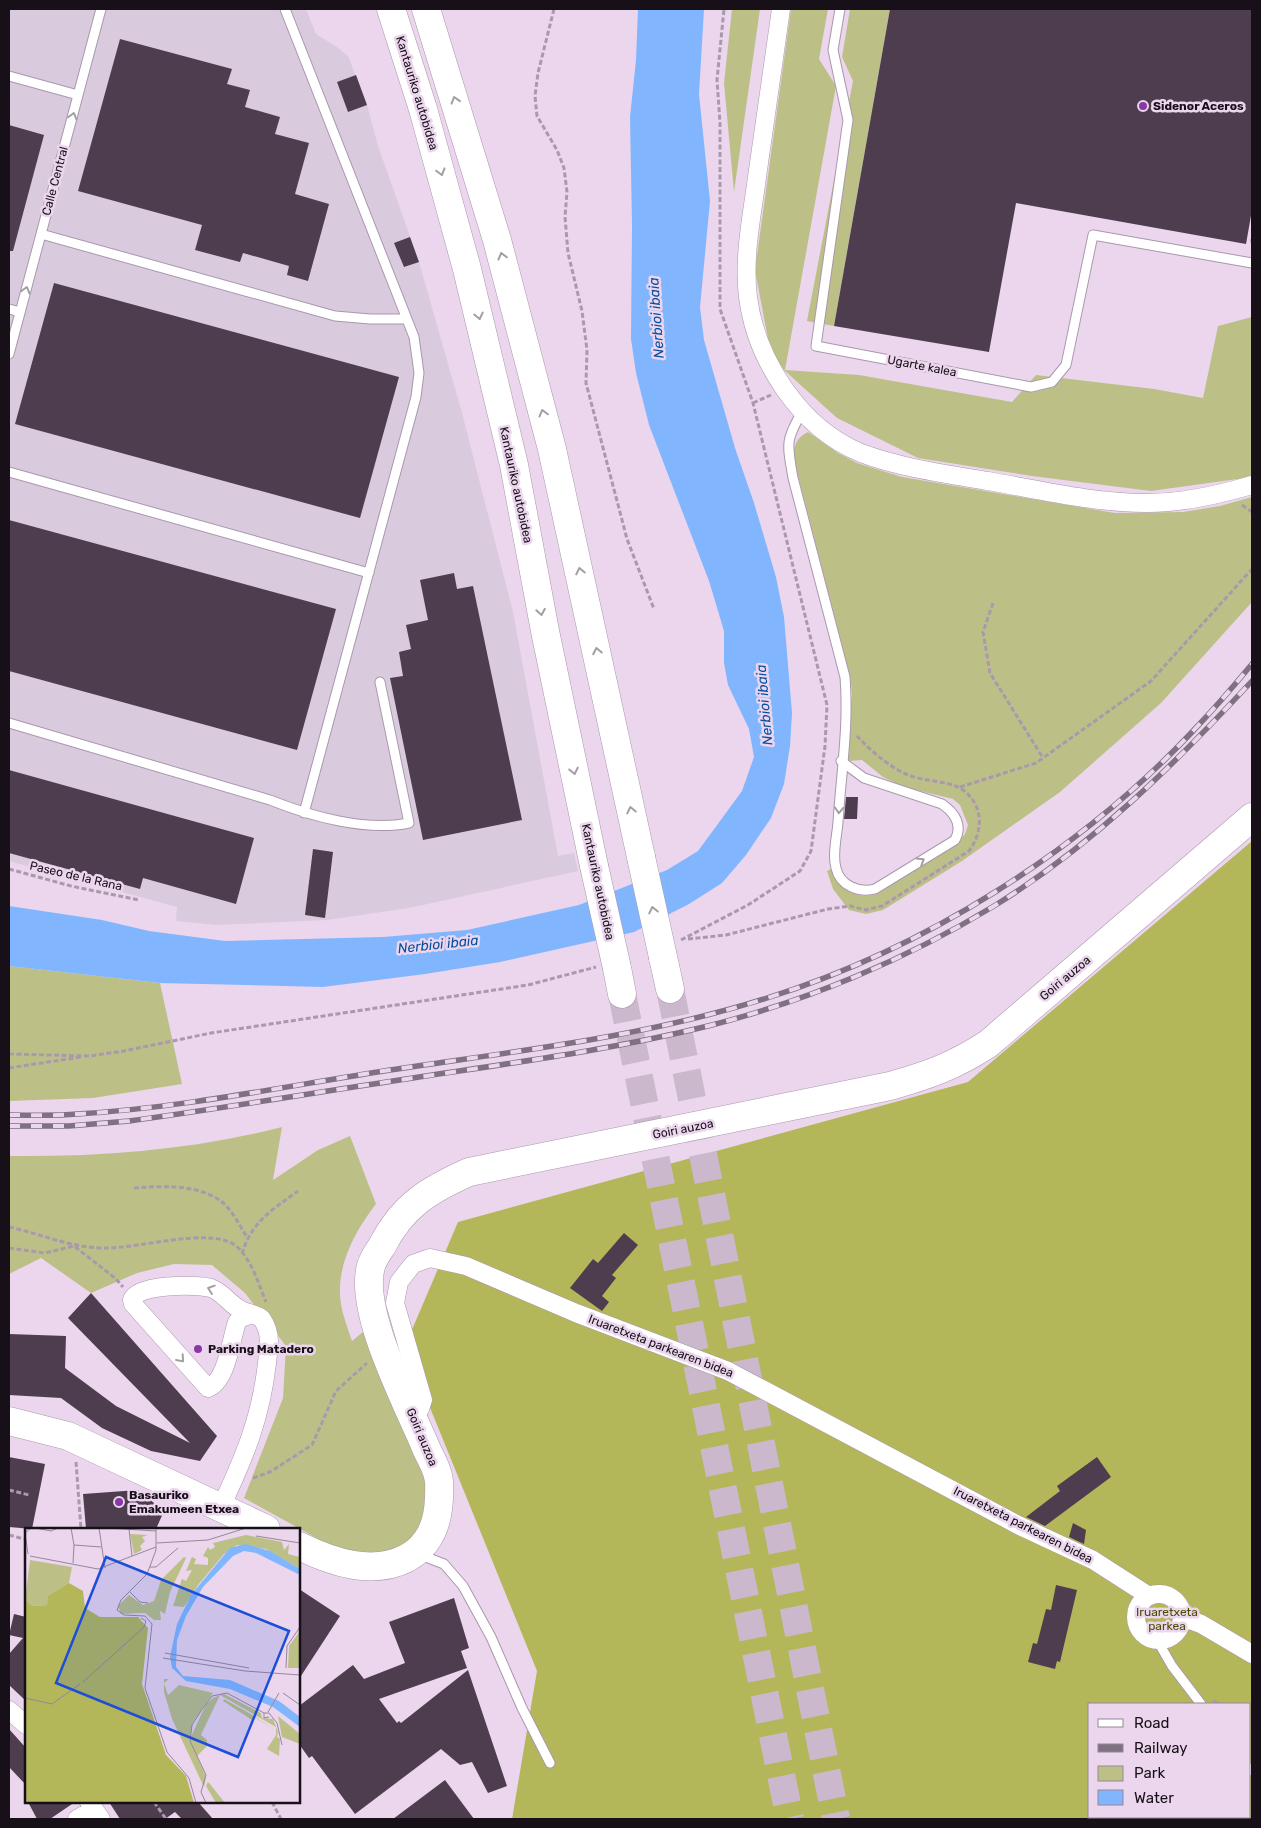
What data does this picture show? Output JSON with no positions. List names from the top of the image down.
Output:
{
  "streets": {
    "main road": ["Kantauriko autobidea", "Goiri auzoa"],
    "street": ["Iruaretxeta parkearen bidea"],
    "lane": ["Calle Central", "Ugarte kalea"],
    "path": ["Paseo de la Rana"]
  },
  "crossings": [
    ["Goiri auzoa", "Iruaretxeta parkearen bidea"]
  ],
  "one_way": ["Calle Central"],
  "water": ["Nerbioi ibaia"],
  "parks": ["Iruaretxeta parkea"],
  "places": ["Sidenor Aceros", "Parking Matadero", "Basauriko Emakumeen Etxea"],
  "legend": [
    "Road",
    "Railway",
    "Park",
    "Water"
  ]
}
